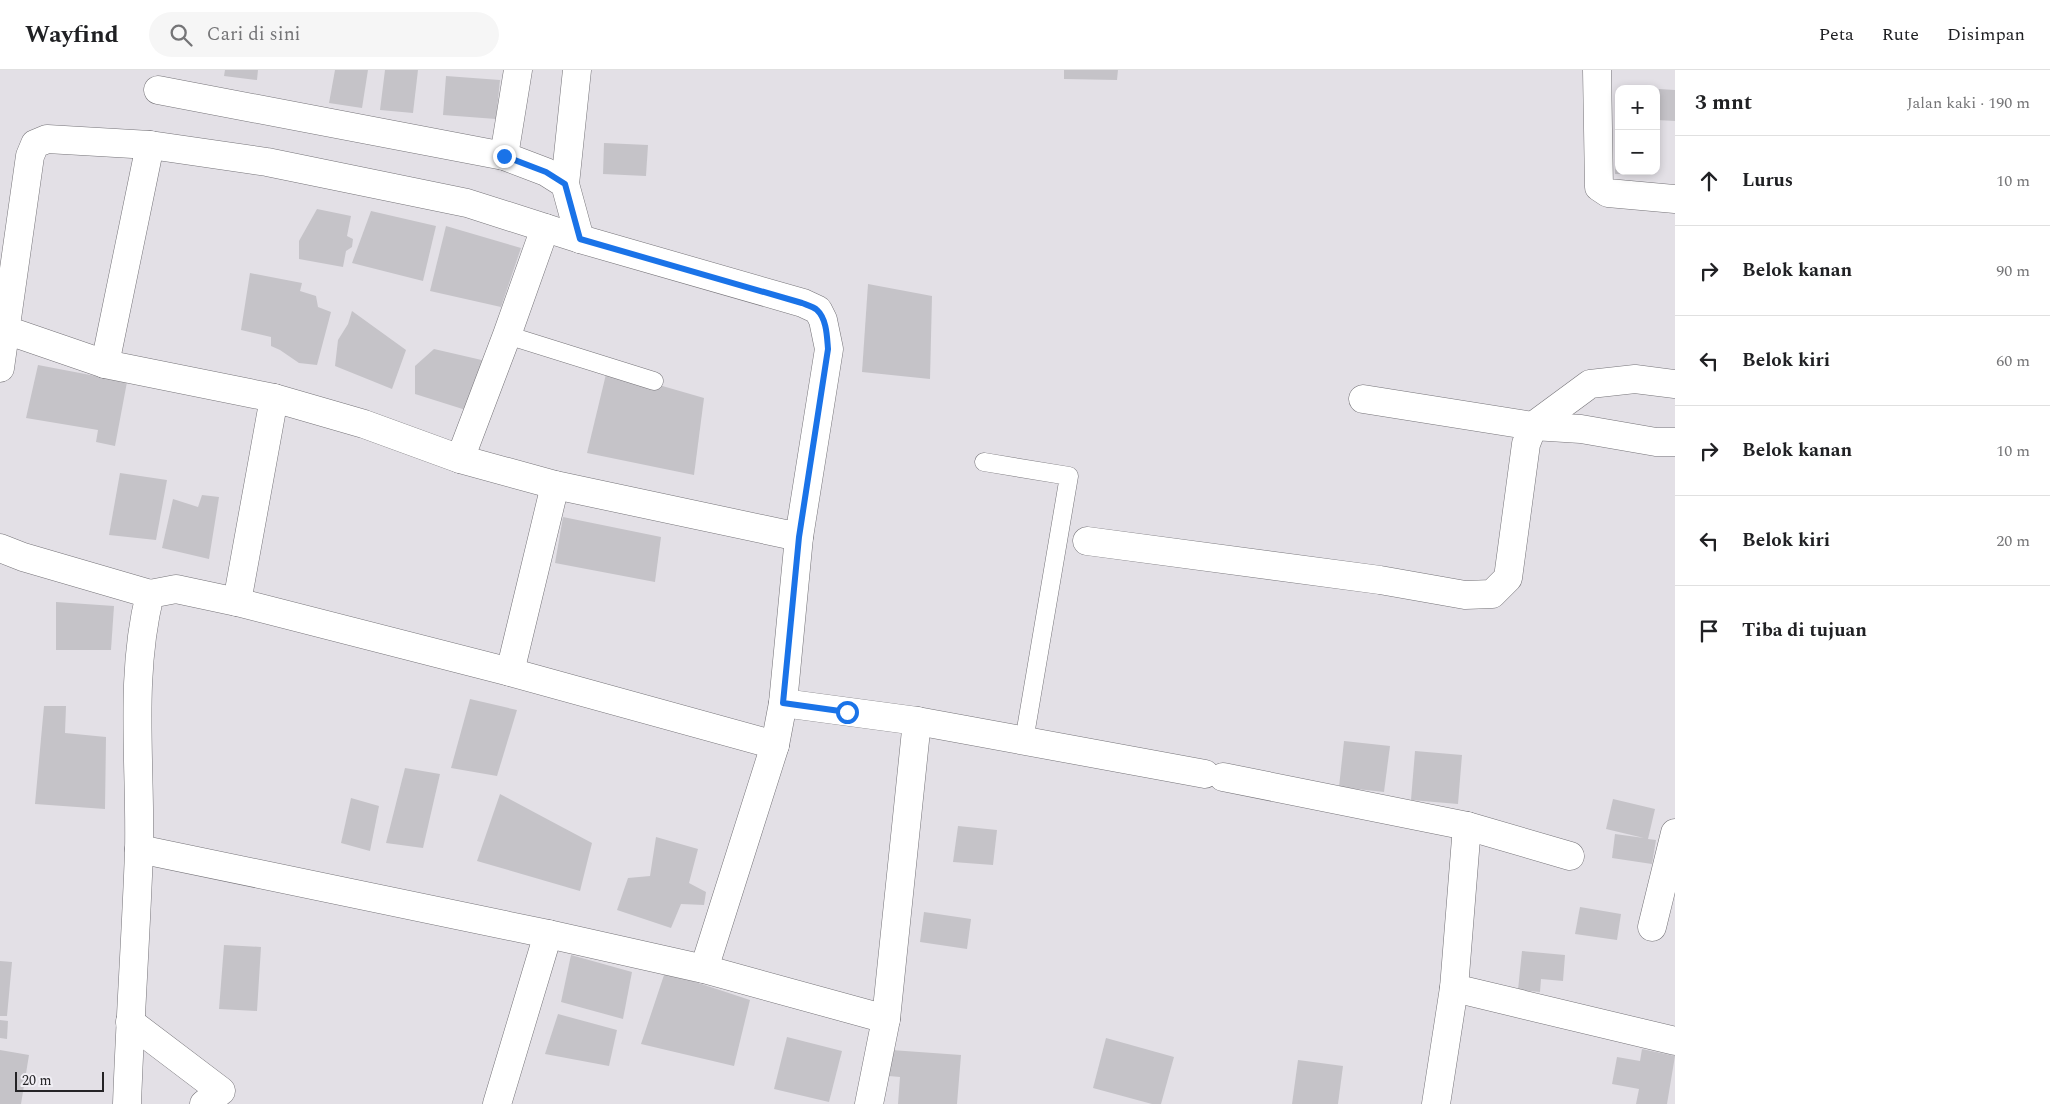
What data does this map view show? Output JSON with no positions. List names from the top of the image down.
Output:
{
  "scale_bar": "20 m",
  "page": {
    "header": "Wayfind",
    "search": "Cari di sini",
    "nav": ["Peta", "Rute", "Disimpan"],
    "heading": ["3 mnt", "Jalan kaki · 190 m"],
    "map_buttons": ["+", "−"],
    "list": [
      ["Lurus", "10 m"],
      ["Belok kanan", "90 m"],
      ["Belok kiri", "60 m"],
      ["Belok kanan", "10 m"],
      ["Belok kiri", "20 m"],
      "Tiba di tujuan"
    ],
    "scale": "20 m"
  }
}
